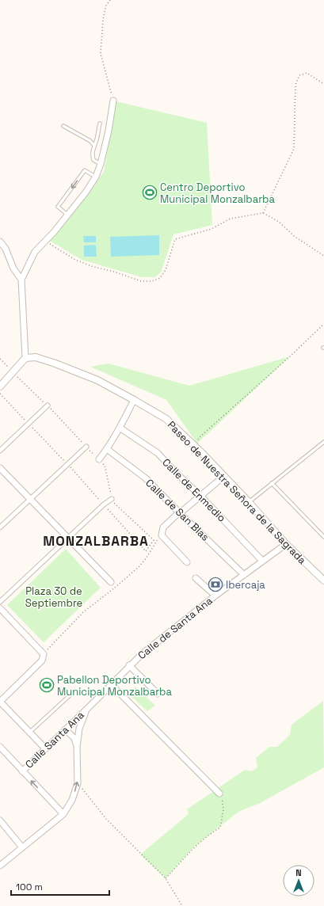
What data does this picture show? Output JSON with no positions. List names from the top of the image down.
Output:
{
  "streets": {
    "street": [
      "Calle de Enmedio",
      "Paseo de Nuestra Señora de la Sagrada",
      "Calle de San Blas",
      "Calle de Santa Ana",
      "Calle Santa Ana"
    ]
  },
  "crossings": [
    ["Calle de Enmedio", "Calle de Santa Ana"],
    ["Paseo de Nuestra Señora de la Sagrada", "Calle de Santa Ana"],
    ["Calle de San Blas", "Calle de Santa Ana"],
    ["Calle de Santa Ana", "Calle Santa Ana"]
  ],
  "districts": ["MONZALBARBA"],
  "parks": ["Plaza 30 de Septiembre"],
  "places": {
    "sports": ["Centro Deportivo Municipal Monzalbarba", "Pabellon Deportivo Municipal Monzalbarba"],
    "bank": ["Ibercaja"]
  },
  "scale_bar": "100 m",
  "north": "top"
}
